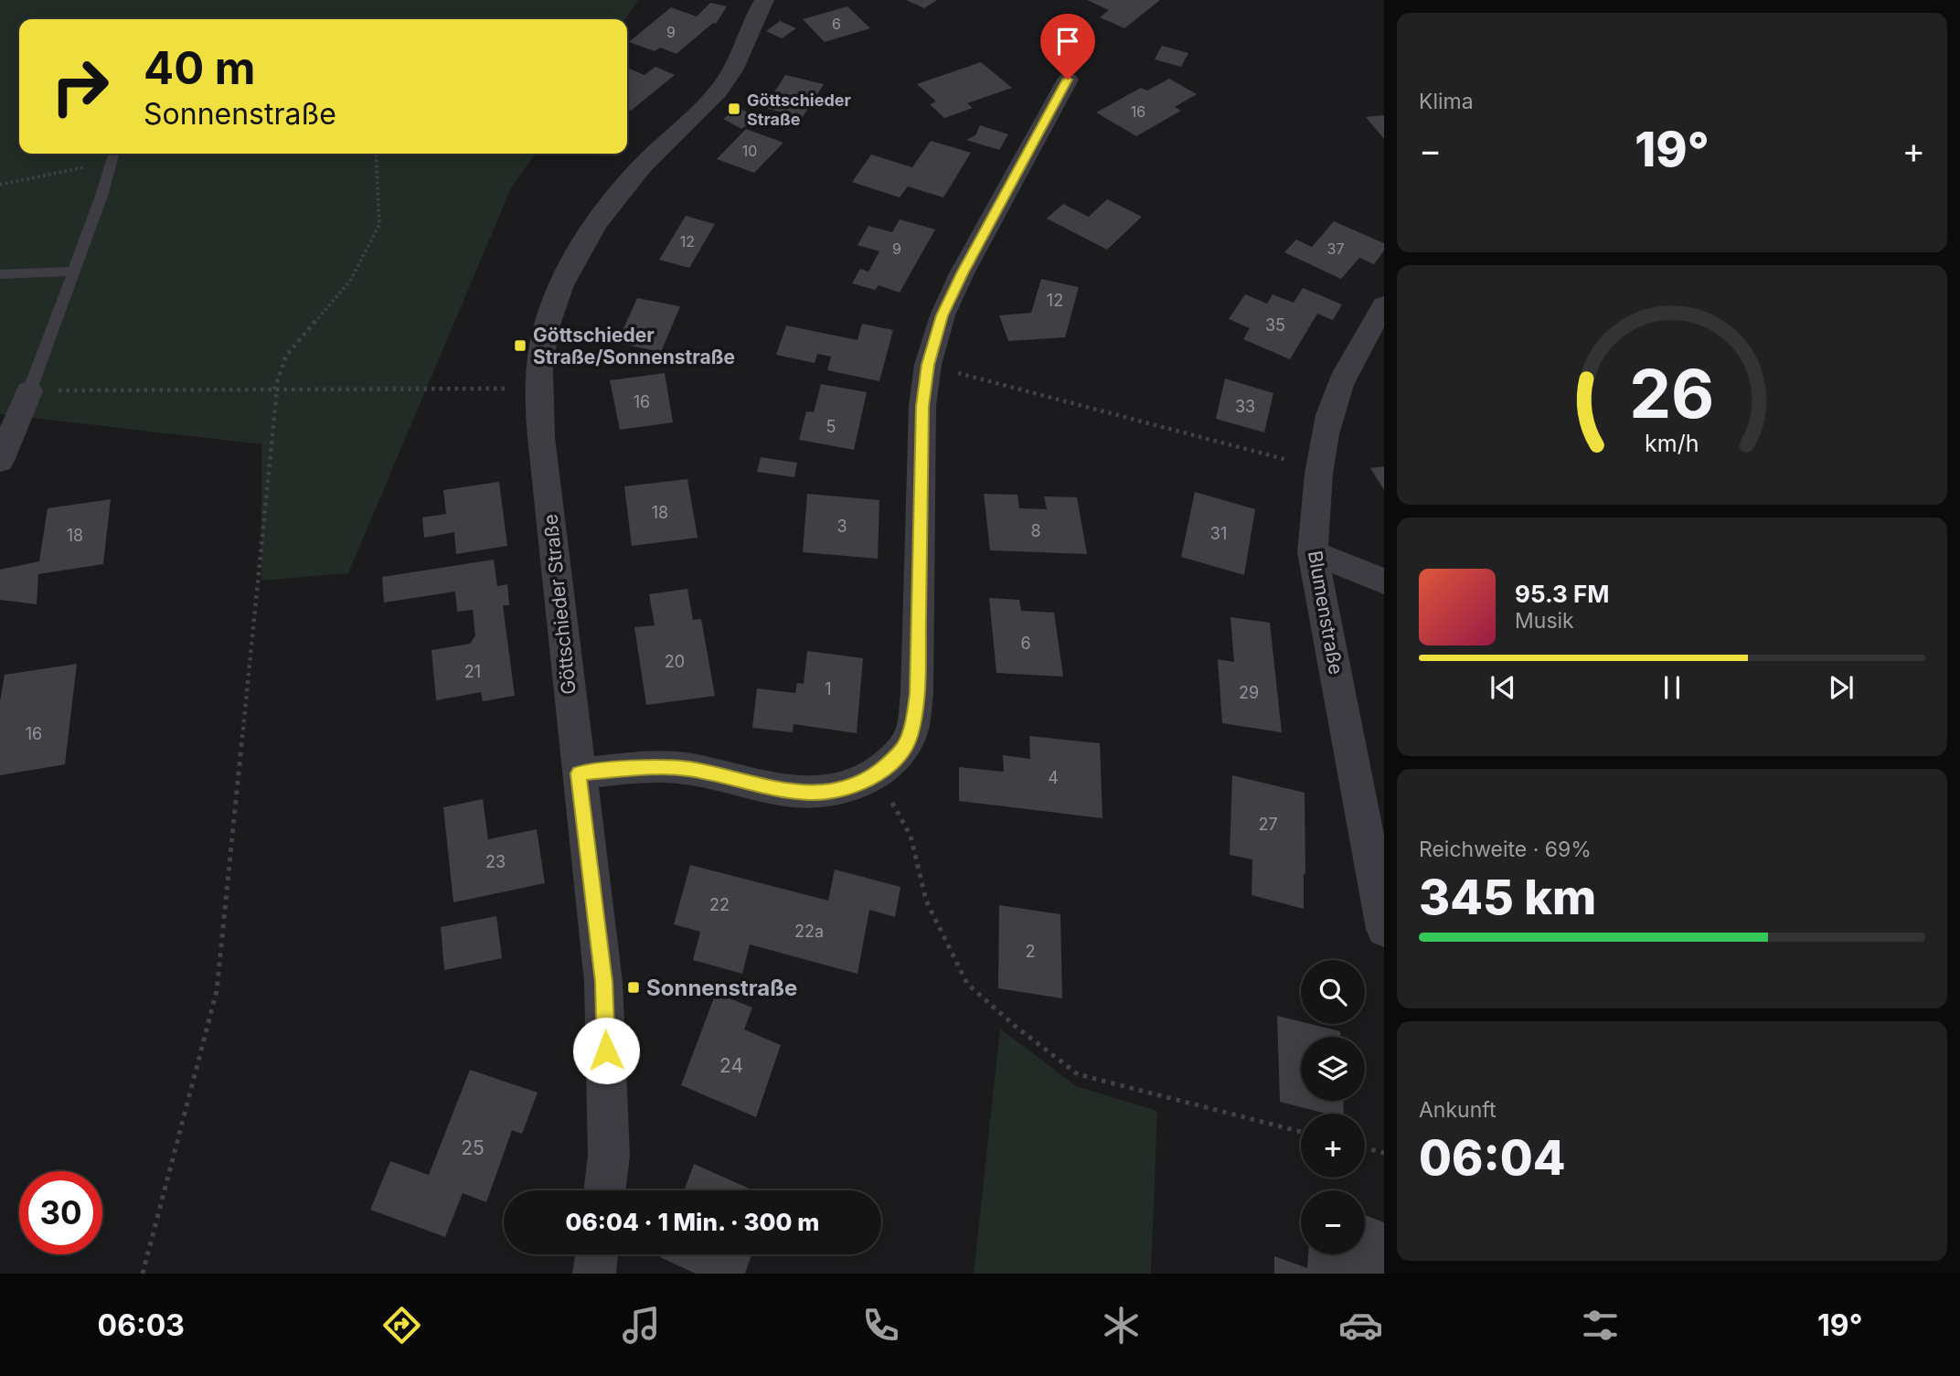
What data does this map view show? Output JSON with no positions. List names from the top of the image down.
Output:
{
  "streets": {
    "street": ["Göttschieder Straße", "Blumenstraße"]
  },
  "places": {
    "transit": ["Göttschieder Straße", "Göttschieder Straße/Sonnenstraße", "Sonnenstraße"]
  },
  "house_numbers": [
    "6",
    "9",
    "16",
    "10",
    "12",
    "9",
    "37",
    "12",
    "35",
    "16",
    "33",
    "5",
    "18",
    "3",
    "8",
    "31",
    "18",
    "6",
    "20",
    "21",
    "1",
    "29",
    "16",
    "4",
    "27",
    "23",
    "22",
    "22a",
    "2",
    "24",
    "25"
  ],
  "page": {
    "tile": [
      "Klima",
      ["Reichweite · 69%", "345 km"],
      ["Ankunft", "06:04"]
    ],
    "turn": ["40 m", "Sonnenstraße"],
    "heat": ["−", "19°", "+"],
    "song": ["95.3 FM", "Musik"],
    "map_buttons": ["+", "−"],
    "limit": "30",
    "trip": "06:04 · 1 Min. · 300 m",
    "tabs": ["06:03", "19°"],
    "gauge": ["26", "km/h"]
  }
}
